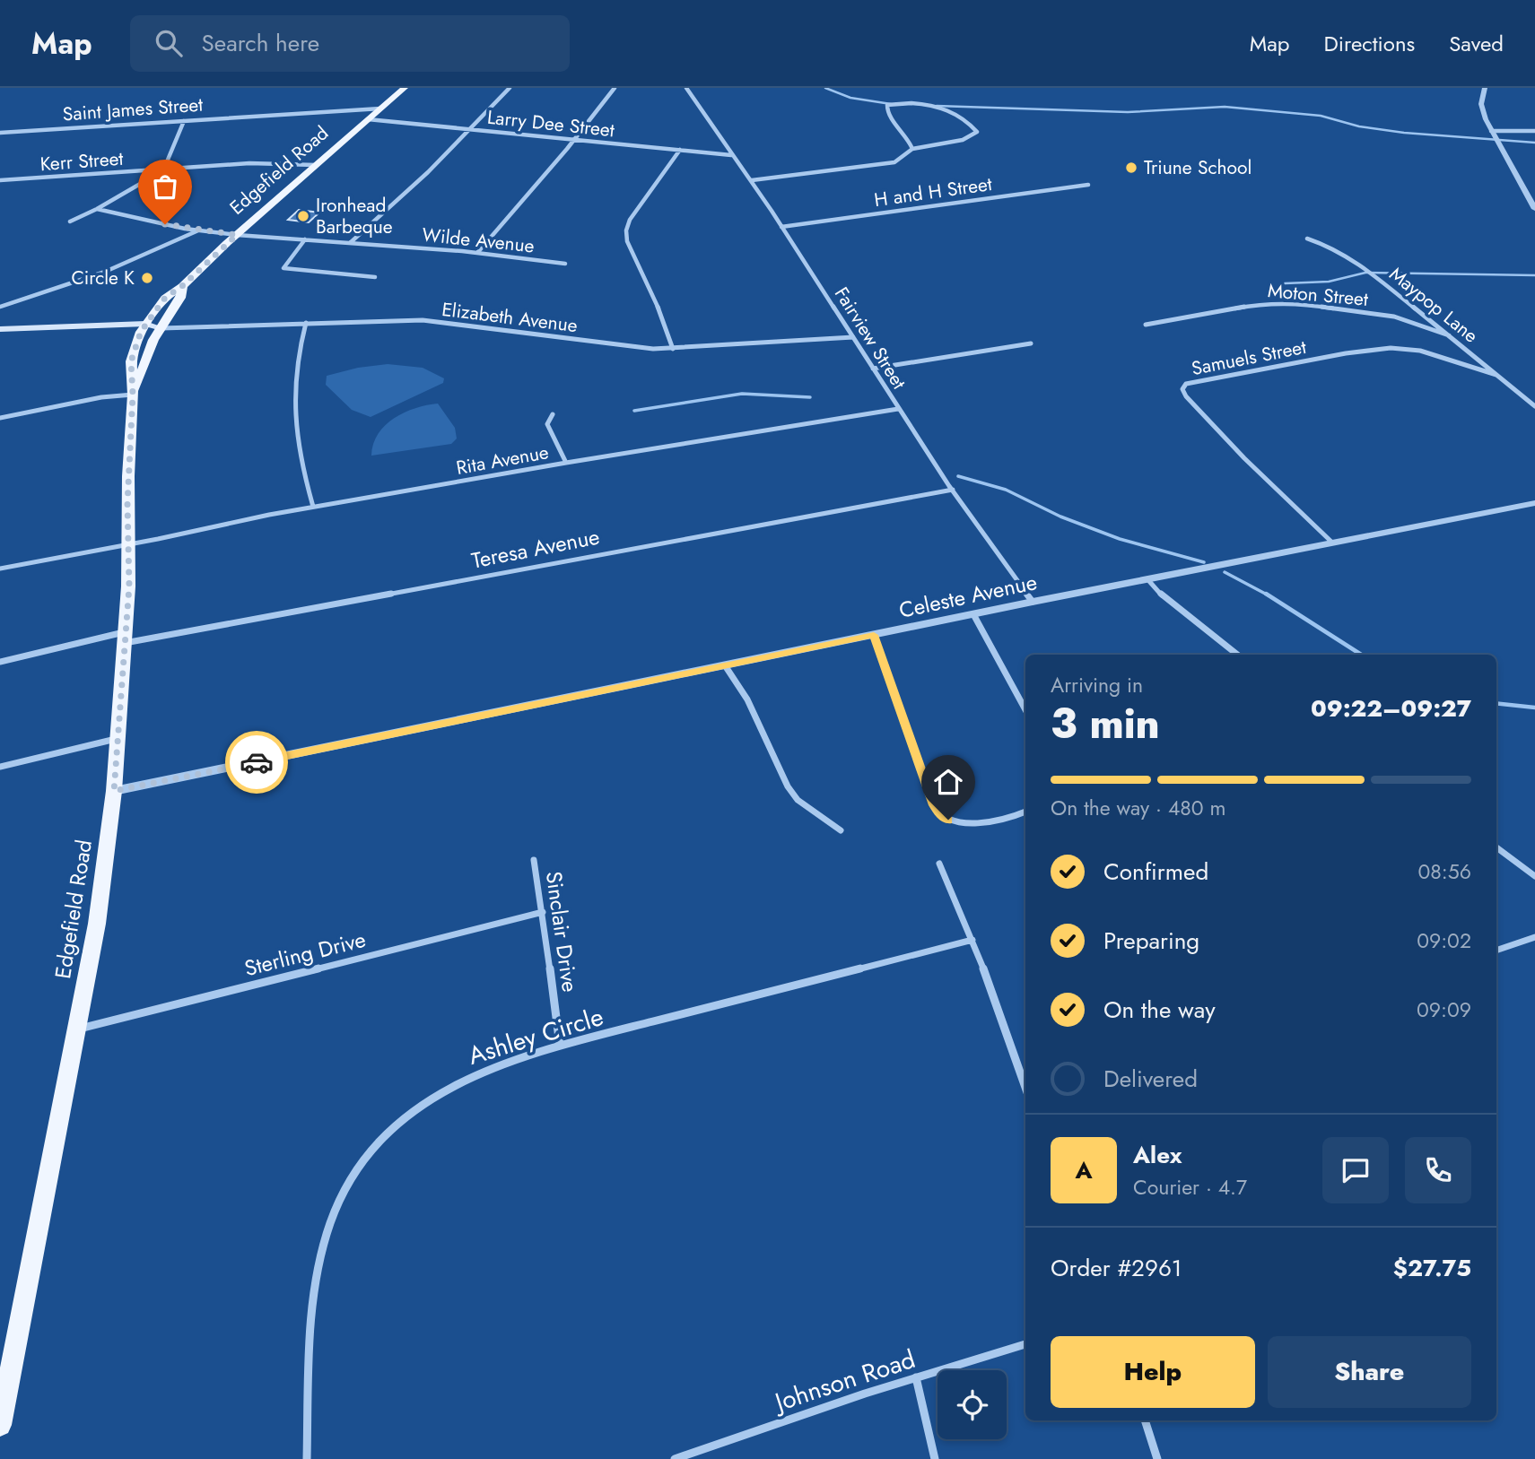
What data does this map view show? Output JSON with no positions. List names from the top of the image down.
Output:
{
  "streets": {
    "main road": ["Edgefield Road"],
    "street": [
      "Saint James Street",
      "Larry Dee Street",
      "Kerr Street",
      "H and H Street",
      "Wilde Avenue",
      "Moton Street",
      "Maypop Lane",
      "Elizabeth Avenue",
      "Fairview Street",
      "Samuels Street",
      "Rita Avenue",
      "Teresa Avenue",
      "Celeste Avenue",
      "Sinclair Drive",
      "Sterling Drive",
      "Ashley Circle",
      "Johnson Road"
    ]
  },
  "crossings": [
    ["Saint James Street", "Edgefield Road"],
    ["Larry Dee Street", "Edgefield Road"],
    ["Larry Dee Street", "Fairview Street"],
    ["Kerr Street", "Edgefield Road"],
    ["Edgefield Road", "Wilde Avenue"],
    ["Edgefield Road", "Elizabeth Avenue"],
    ["Edgefield Road", "Rita Avenue"],
    ["Edgefield Road", "Teresa Avenue"],
    ["Edgefield Road", "Celeste Avenue"],
    ["Edgefield Road", "Sterling Drive"],
    ["H and H Street", "Fairview Street"],
    ["Moton Street", "Maypop Lane"],
    ["Maypop Lane", "Samuels Street"],
    ["Elizabeth Avenue", "Fairview Street"],
    ["Fairview Street", "Rita Avenue"],
    ["Fairview Street", "Teresa Avenue"],
    ["Fairview Street", "Celeste Avenue"],
    ["Samuels Street", "Celeste Avenue"],
    ["Sinclair Drive", "Sterling Drive"],
    ["Sinclair Drive", "Ashley Circle"]
  ],
  "places": ["Triune School", "Ironhead Barbeque", "Circle K"],
  "page": {
    "header": "Map",
    "search": "Search here",
    "nav": ["Map", "Directions", "Saved"],
    "heading": ["3 min", "Arriving in", "09:22–09:27"],
    "panel": [
      "Alex",
      "Courier · 4.7",
      "Order #2961",
      "$27.75"
    ],
    "bar": "On the way · 480 m",
    "list": [
      ["Confirmed", "08:56"],
      ["Preparing", "09:02"],
      ["On the way", "09:09"],
      "Delivered"
    ],
    "round": "A",
    "buttons": ["Help", "Share"]
  }
}
